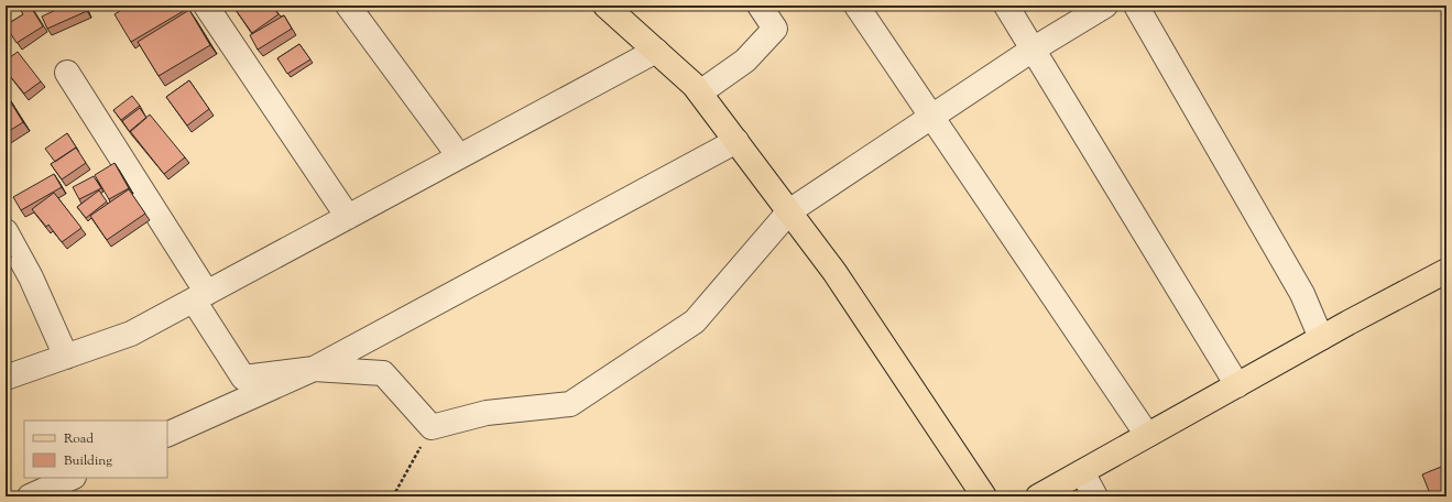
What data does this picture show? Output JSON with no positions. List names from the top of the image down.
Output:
{
  "legend": ["Road", "Building"]
}
